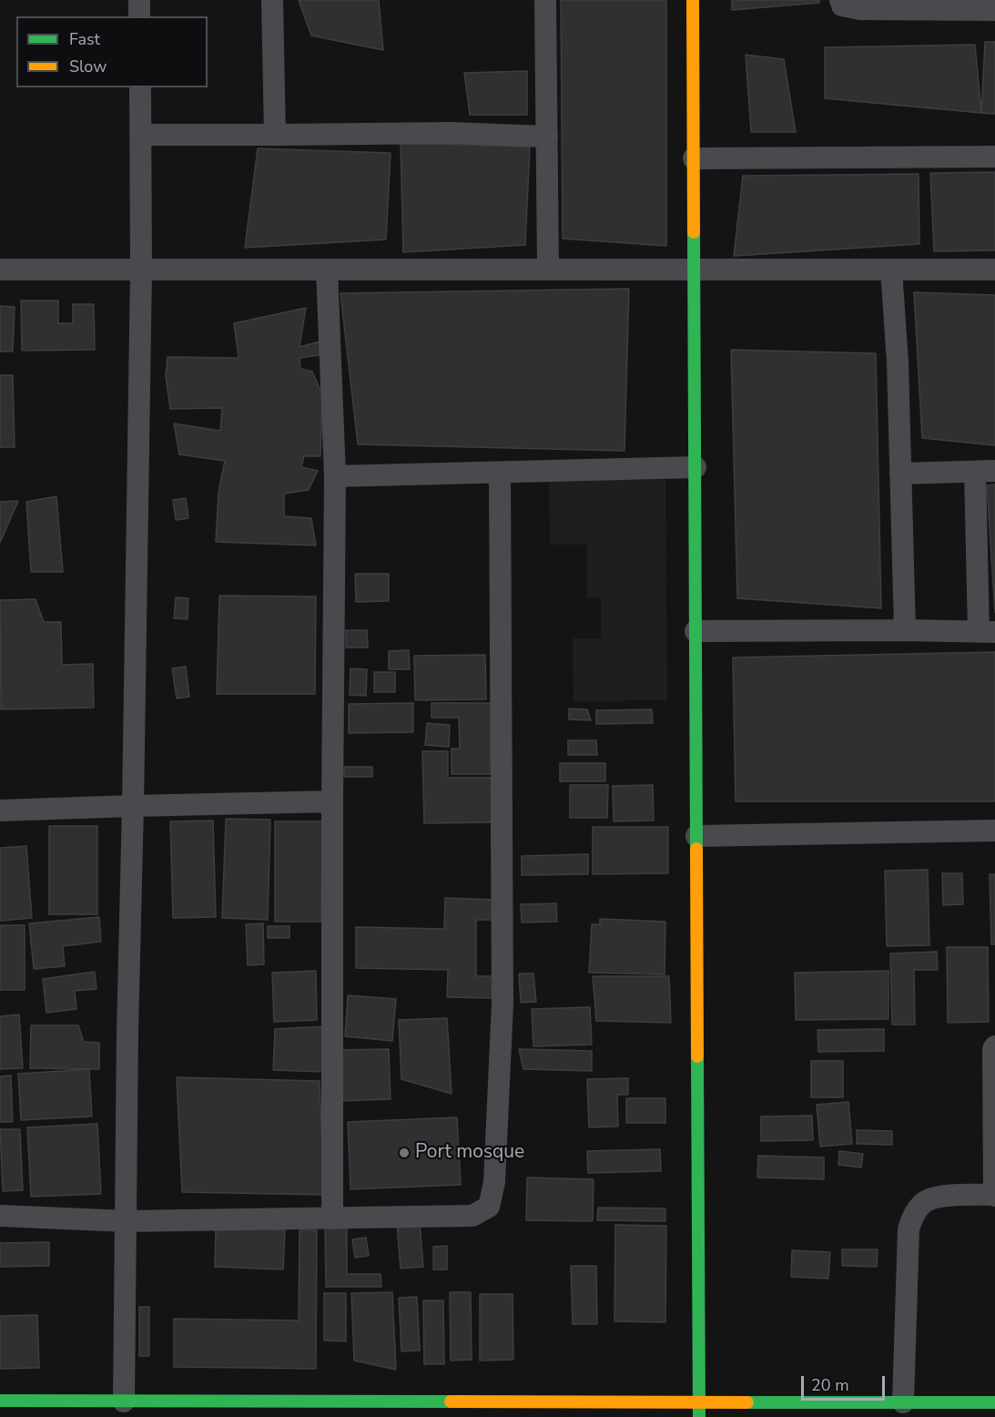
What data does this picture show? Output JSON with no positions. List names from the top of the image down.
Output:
{
  "places": ["Port mosque"],
  "legend": ["Fast", "Slow"],
  "scale_bar": "20 m"
}
